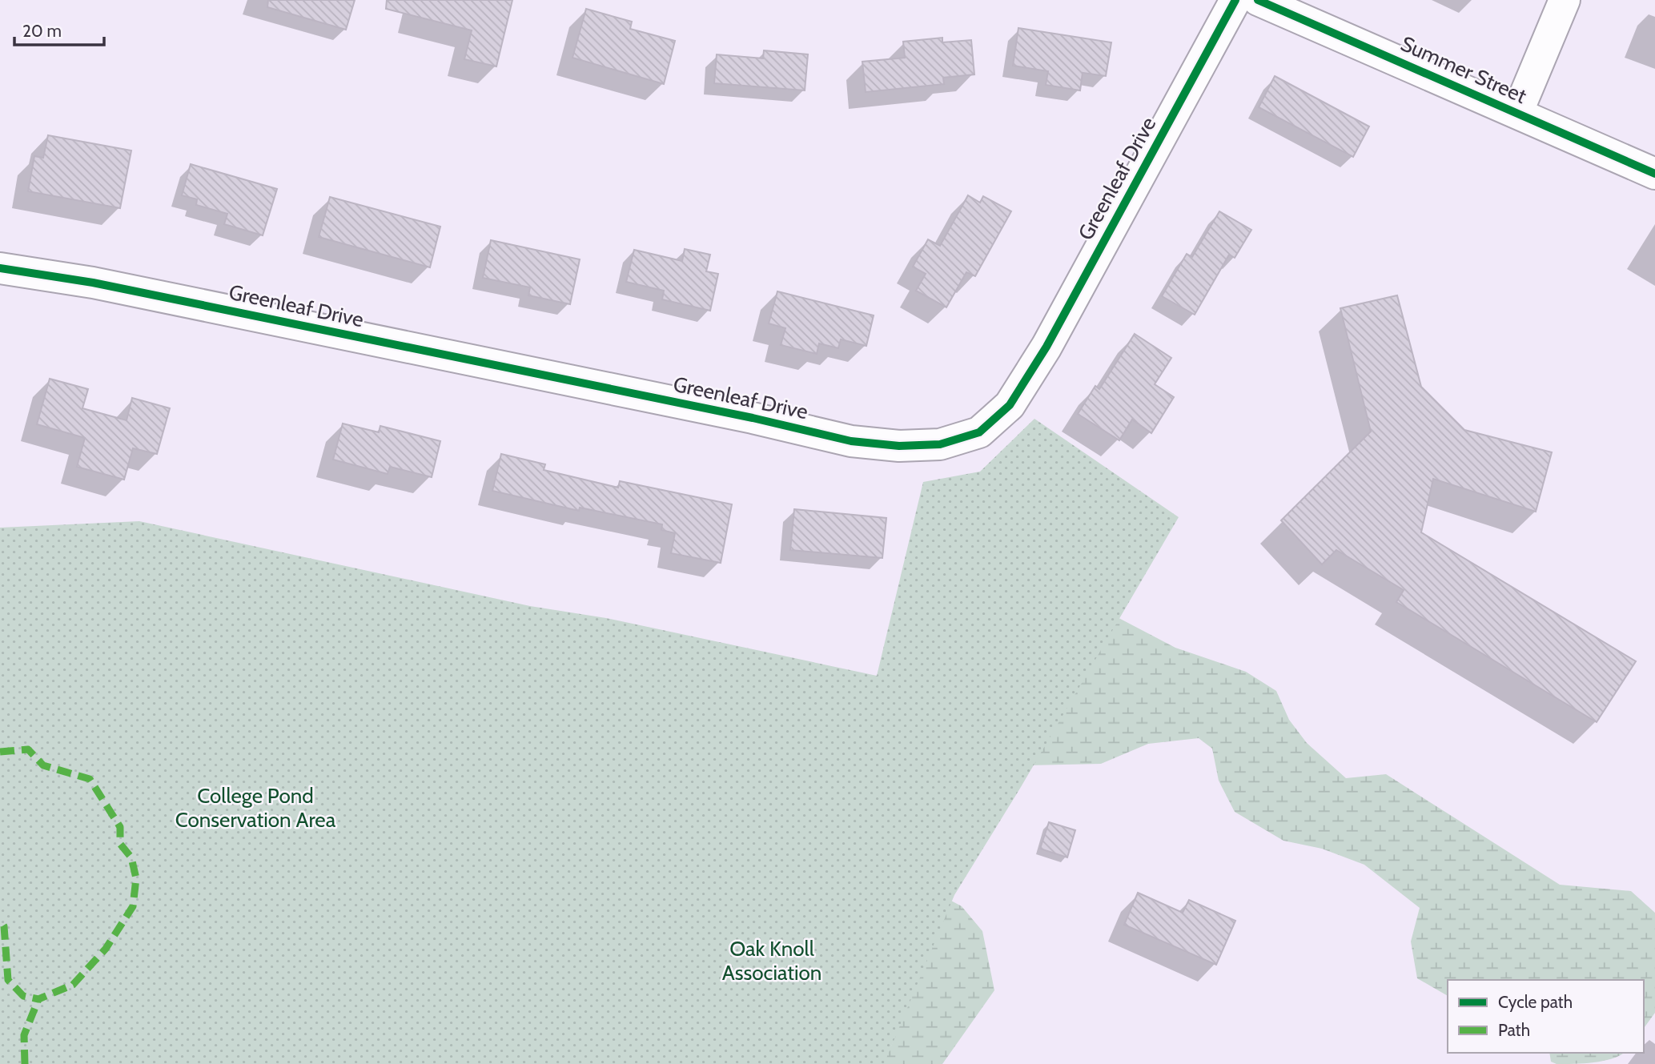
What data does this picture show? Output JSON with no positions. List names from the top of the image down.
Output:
{
  "streets": {
    "street": ["Summer Street", "Greenleaf Drive"]
  },
  "parks": ["College Pond Conservation Area", "Oak Knoll Association"],
  "legend": ["Cycle path", "Path"],
  "scale_bar": "20 m"
}
